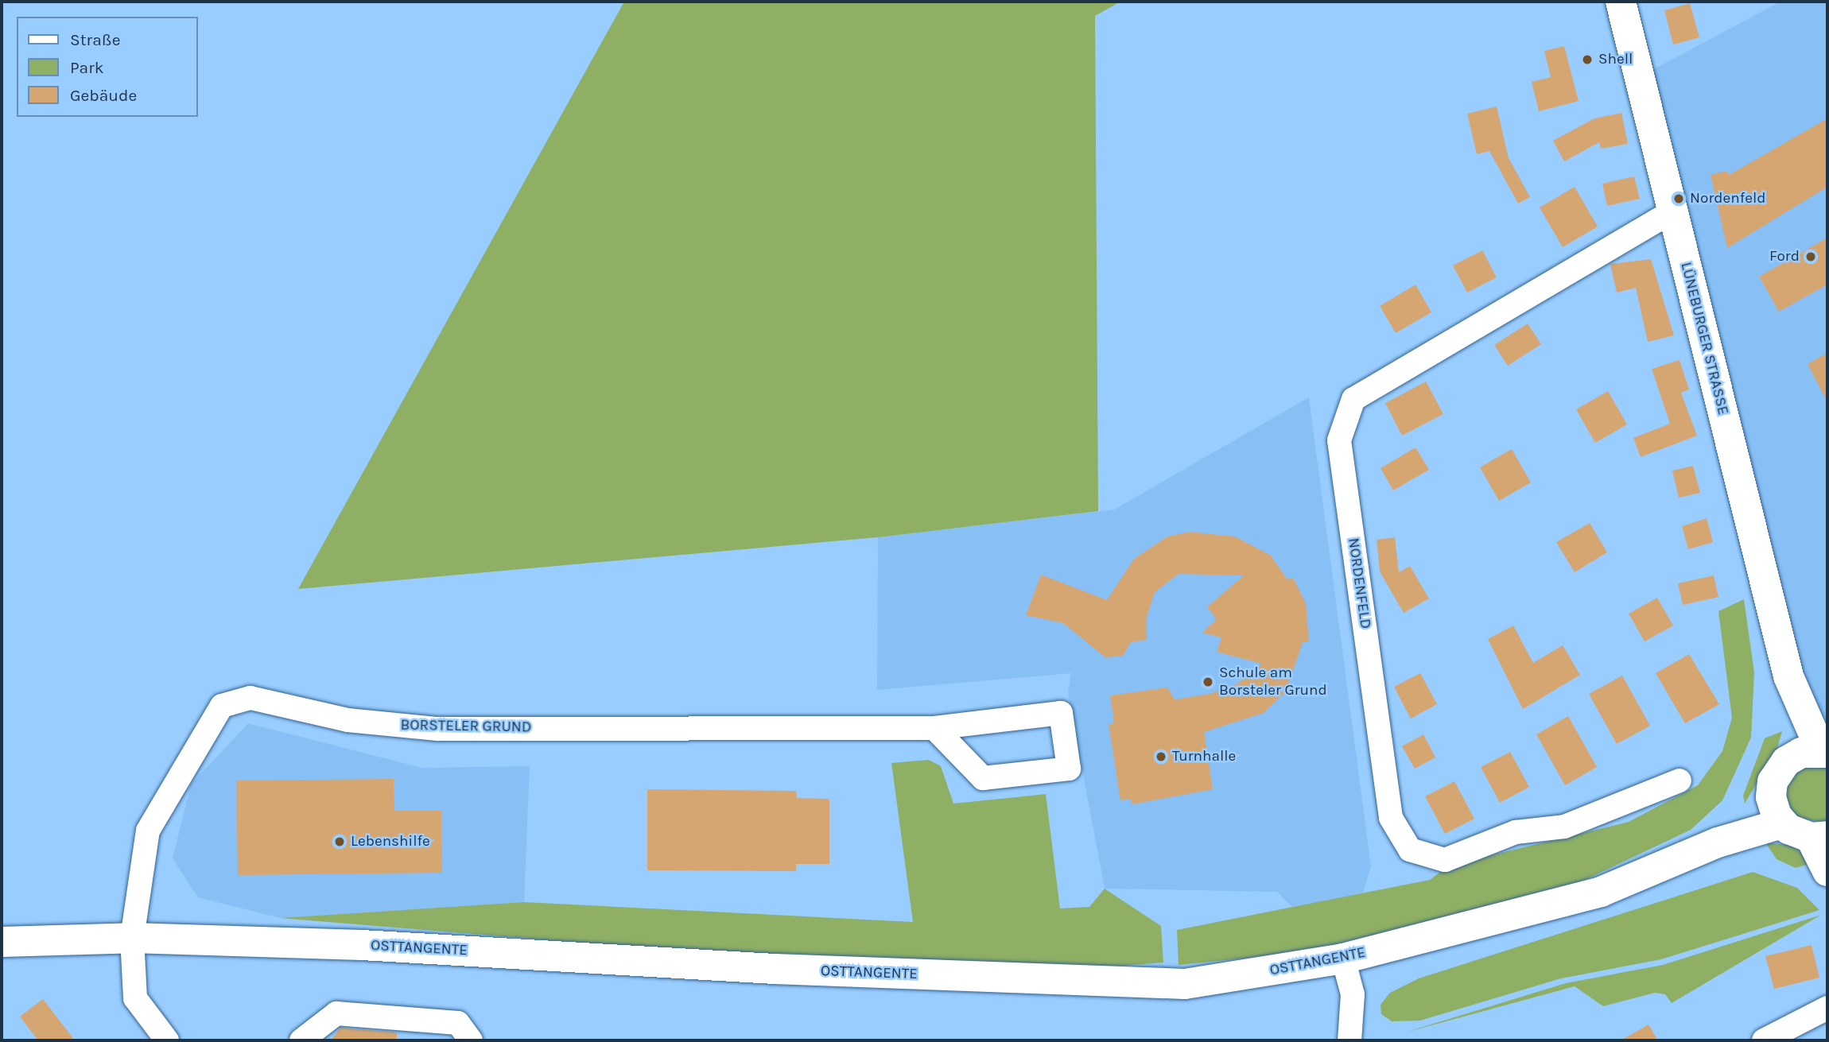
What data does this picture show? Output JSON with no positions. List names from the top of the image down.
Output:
{
  "streets": {
    "main road": ["LÜNEBURGER STRASSE", "OSTTANGENTE"],
    "street": ["NORDENFELD", "BORSTELER GRUND"]
  },
  "crossings": [
    ["LÜNEBURGER STRASSE", "NORDENFELD"],
    ["BORSTELER GRUND", "OSTTANGENTE"]
  ],
  "places": [
    "Shell",
    "Nordenfeld",
    "Ford",
    "Schule am Borsteler Grund",
    "Turnhalle",
    "Lebenshilfe"
  ],
  "legend": ["Straße", "Park", "Gebäude"]
}
